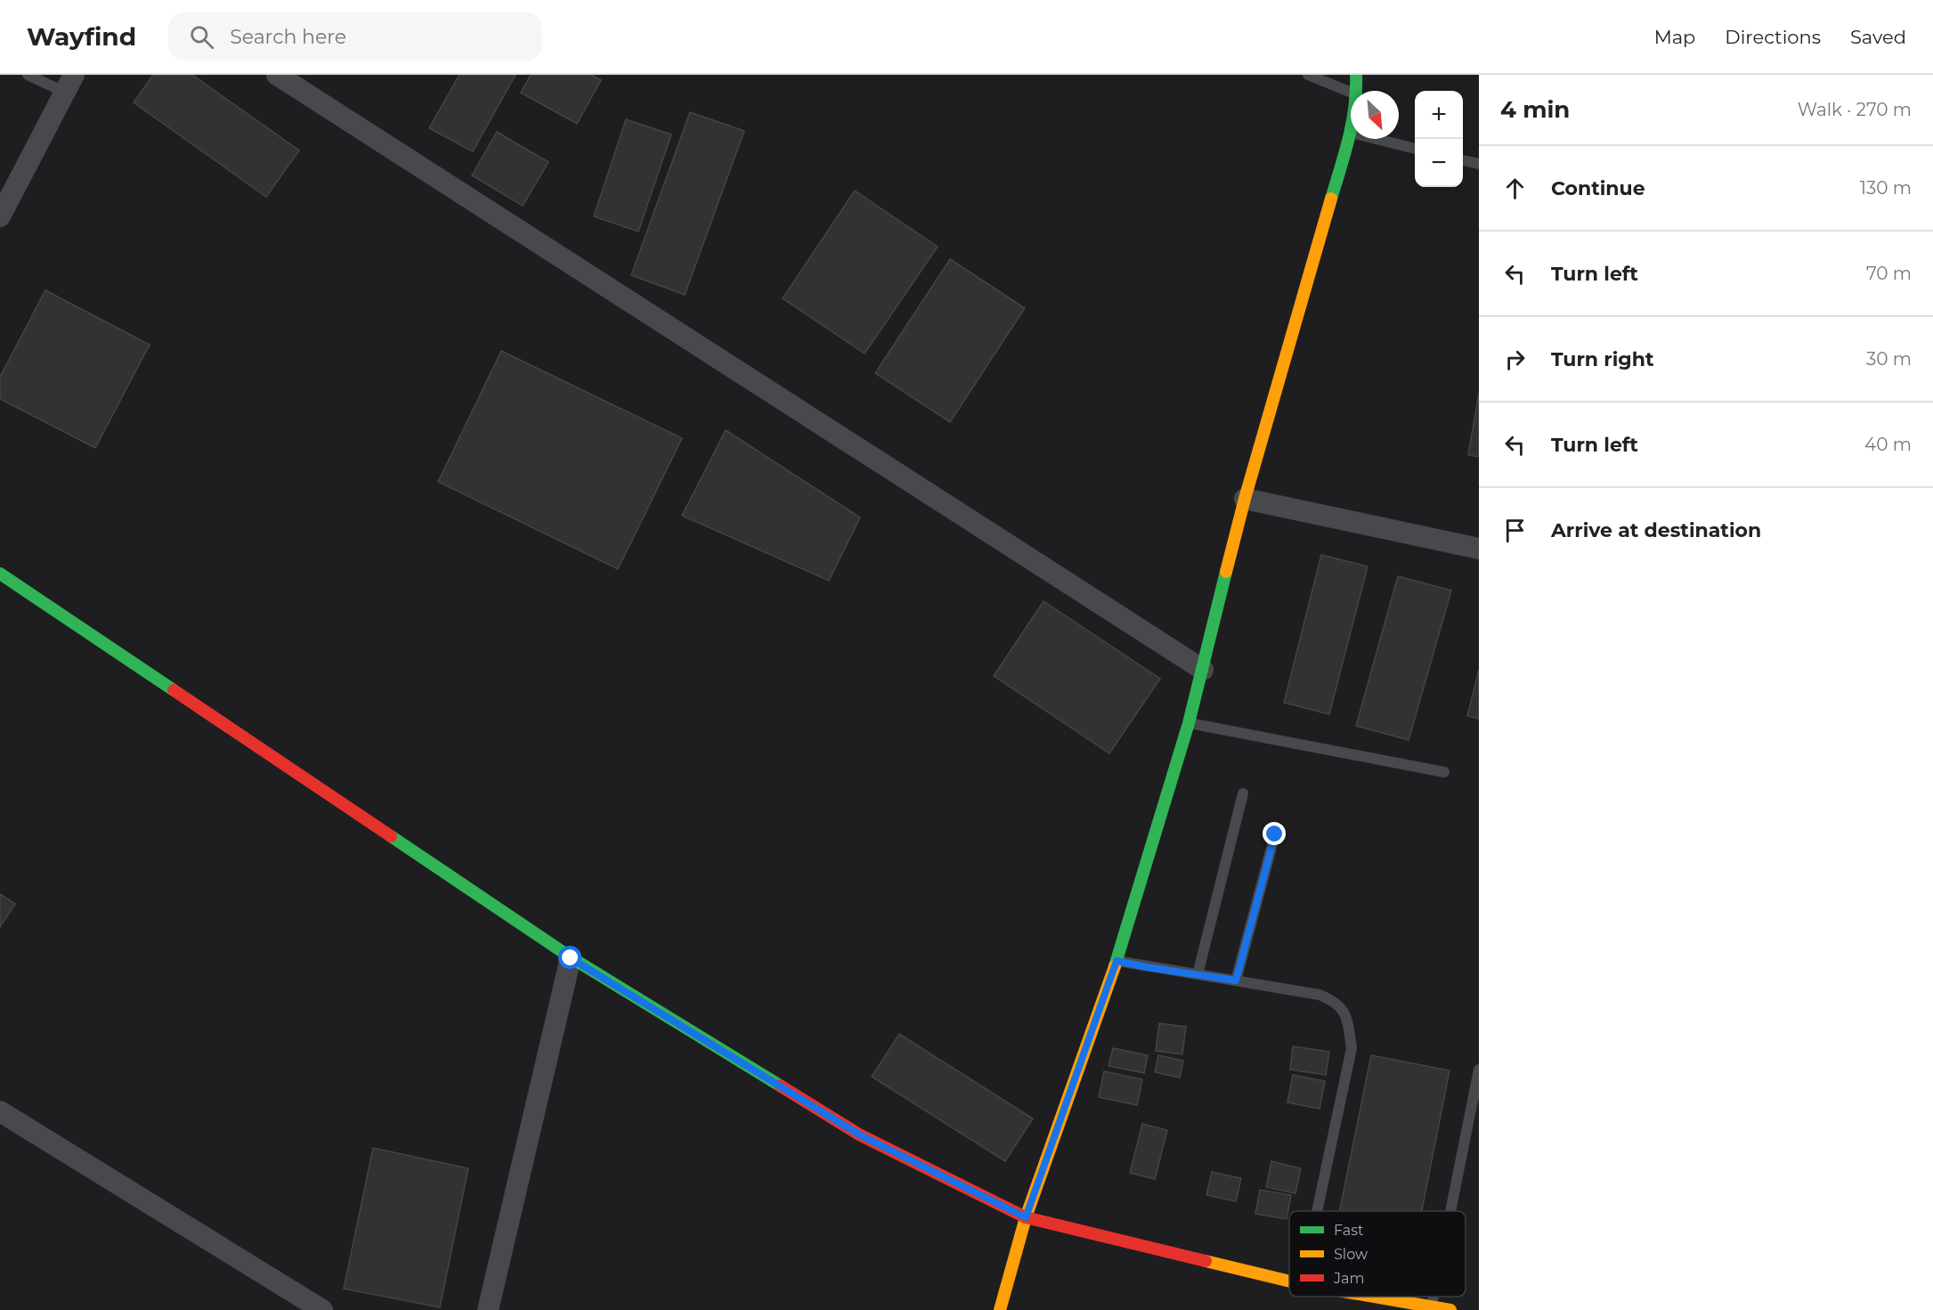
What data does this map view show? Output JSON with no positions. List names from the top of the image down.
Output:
{
  "legend": ["Fast", "Slow", "Jam"],
  "north": "bottom right",
  "page": {
    "header": "Wayfind",
    "search": "Search here",
    "nav": ["Map", "Directions", "Saved"],
    "heading": ["4 min", "Walk · 270 m"],
    "map_buttons": ["+", "−"],
    "list": [
      ["Continue", "130 m"],
      ["Turn left", "70 m"],
      ["Turn right", "30 m"],
      ["Turn left", "40 m"],
      "Arrive at destination"
    ]
  }
}
